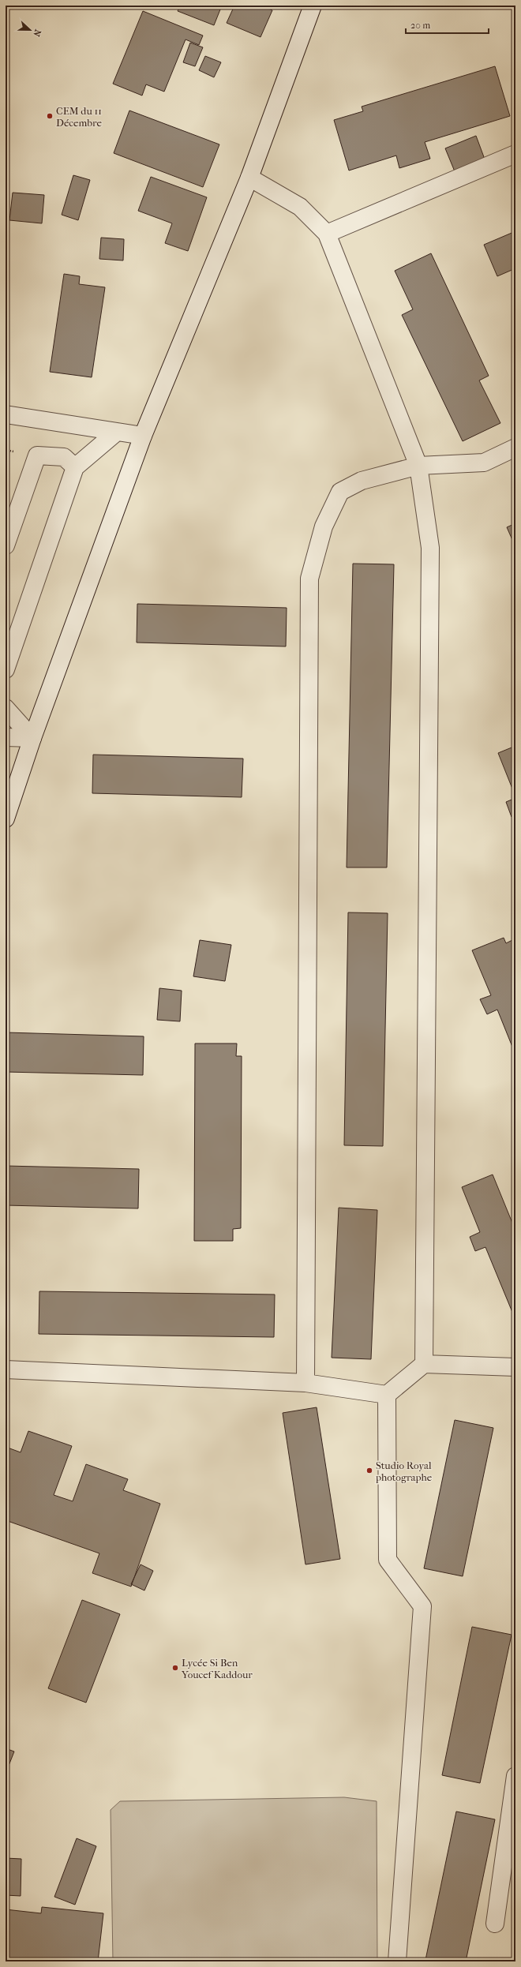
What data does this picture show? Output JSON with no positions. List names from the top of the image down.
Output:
{
  "places": ["CEM du 11 Décembre", "Studio Royal photographe", "Lycée Si Ben Youcef Kaddour"],
  "scale_bar": "20 m",
  "north": "right"
}
